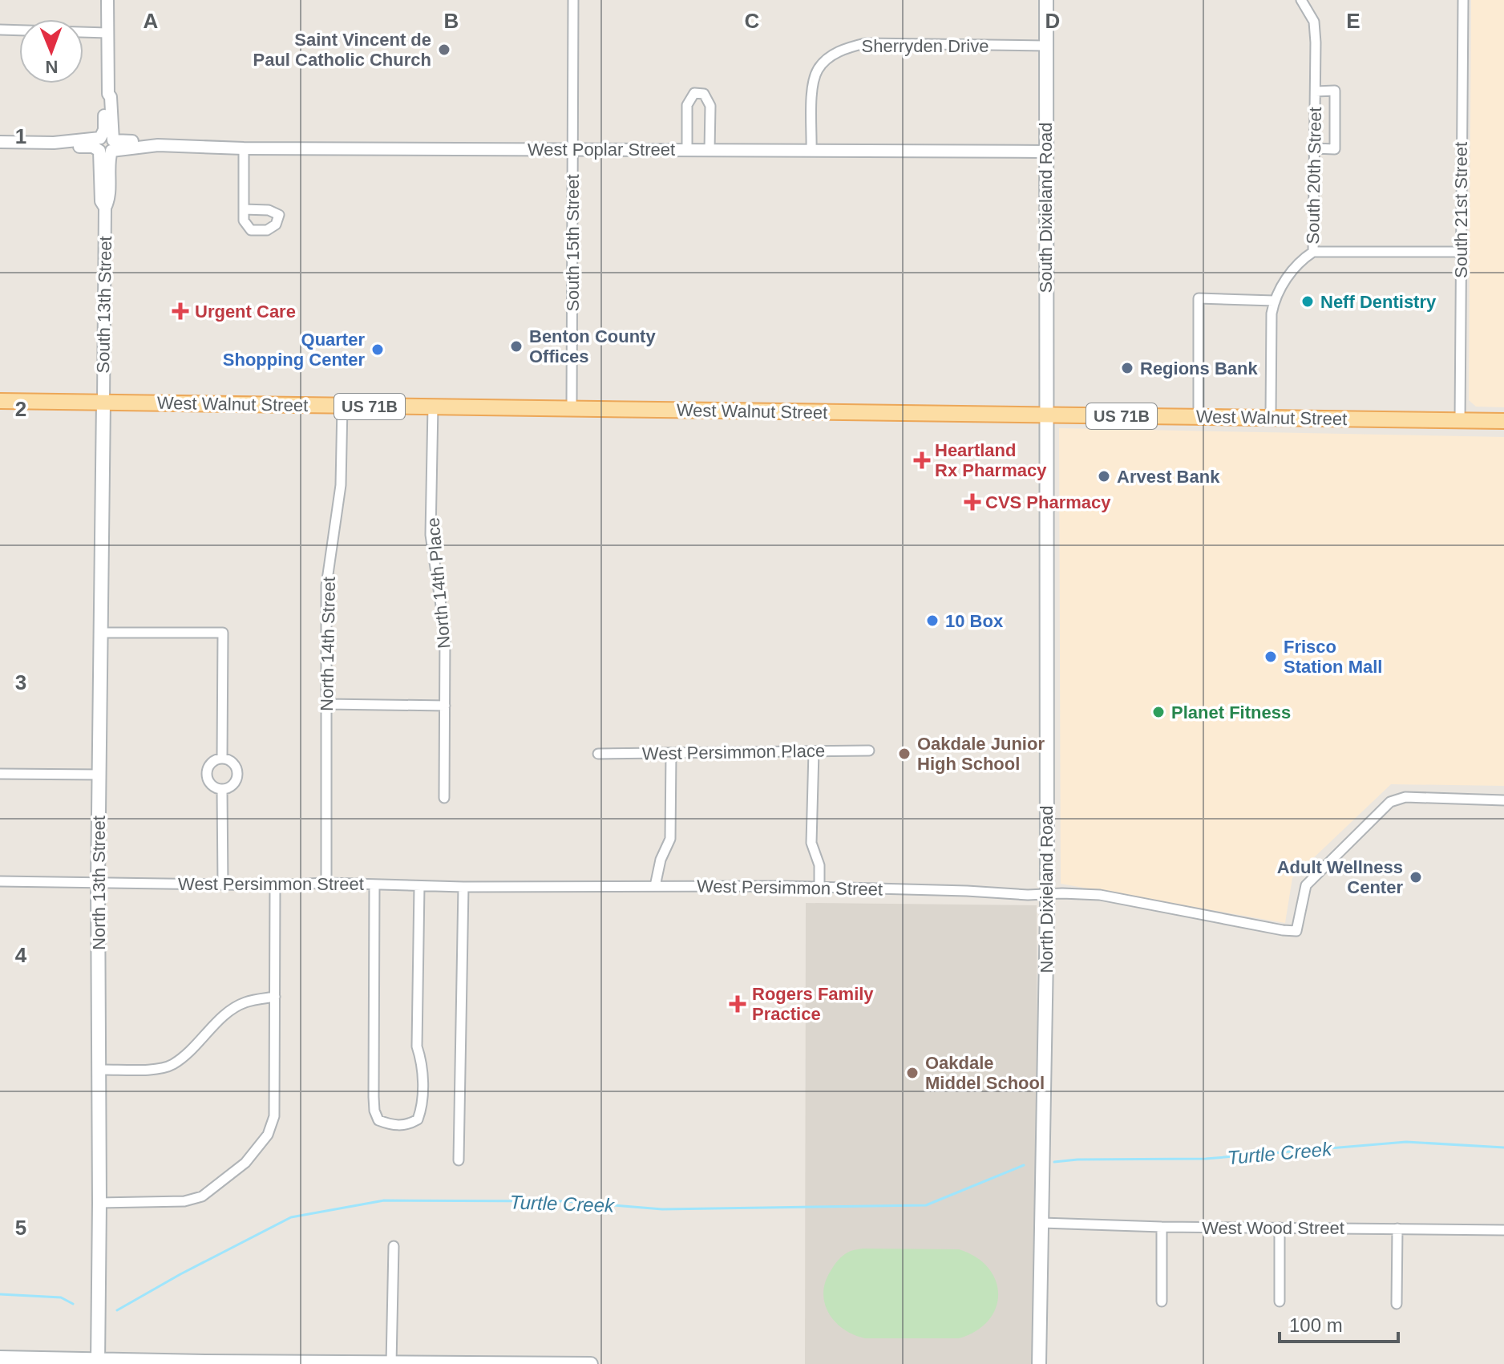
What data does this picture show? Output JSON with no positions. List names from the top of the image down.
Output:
{
  "streets": {
    "main road": [
      "South Dixieland Road",
      "West Walnut Street",
      "US 71B",
      "North 13th Street",
      "North Dixieland Road"
    ],
    "street": [
      "Sherryden Drive",
      "West Poplar Street",
      "South 20th Street",
      "South 21st Street",
      "South 15th Street",
      "South 13th Street",
      "North 14th Place",
      "North 14th Street",
      "West Persimmon Place",
      "West Persimmon Street",
      "West Wood Street"
    ]
  },
  "crossings": [
    ["Sherryden Drive", "West Poplar Street"],
    ["Sherryden Drive", "South Dixieland Road"],
    ["West Poplar Street", "South Dixieland Road"],
    ["West Poplar Street", "South 15th Street"],
    ["West Poplar Street", "South 13th Street"],
    ["South 20th Street", "West Walnut Street"],
    ["South Dixieland Road", "West Walnut Street"],
    ["South Dixieland Road", "North Dixieland Road"],
    ["South 21st Street", "West Walnut Street"],
    ["South 15th Street", "West Walnut Street"],
    ["South 13th Street", "West Walnut Street"],
    ["South 13th Street", "North 13th Street"],
    ["West Walnut Street", "North 14th Place"],
    ["West Walnut Street", "North 14th Street"],
    ["West Walnut Street", "North 13th Street"],
    ["West Walnut Street", "North Dixieland Road"],
    ["North 14th Street", "West Persimmon Street"],
    ["North 13th Street", "West Persimmon Street"],
    ["West Persimmon Street", "North Dixieland Road"],
    ["North Dixieland Road", "West Wood Street"]
  ],
  "water": ["Turtle Creek"],
  "places": {
    "other": [
      "Saint Vincent de Paul Catholic Church",
      "Neff Dentistry",
      "Benton County Offices",
      "Quarter Shopping Center",
      "Regions Bank",
      "Arvest Bank",
      "10 Box",
      "Frisco Station Mall",
      "Planet Fitness",
      "Oakdale Junior High School",
      "Adult Wellness Center",
      "Oakdale Middel School"
    ],
    "health": [
      "Urgent Care",
      "Heartland Rx Pharmacy",
      "CVS Pharmacy",
      "Rogers Family Practice"
    ]
  },
  "scale_bar": "100 m",
  "north": "bottom",
  "grid": {
    "columns": [
      "A",
      "B",
      "C",
      "D",
      "E"
    ],
    "rows": [
      "1",
      "2",
      "3",
      "4",
      "5"
    ]
  }
}
